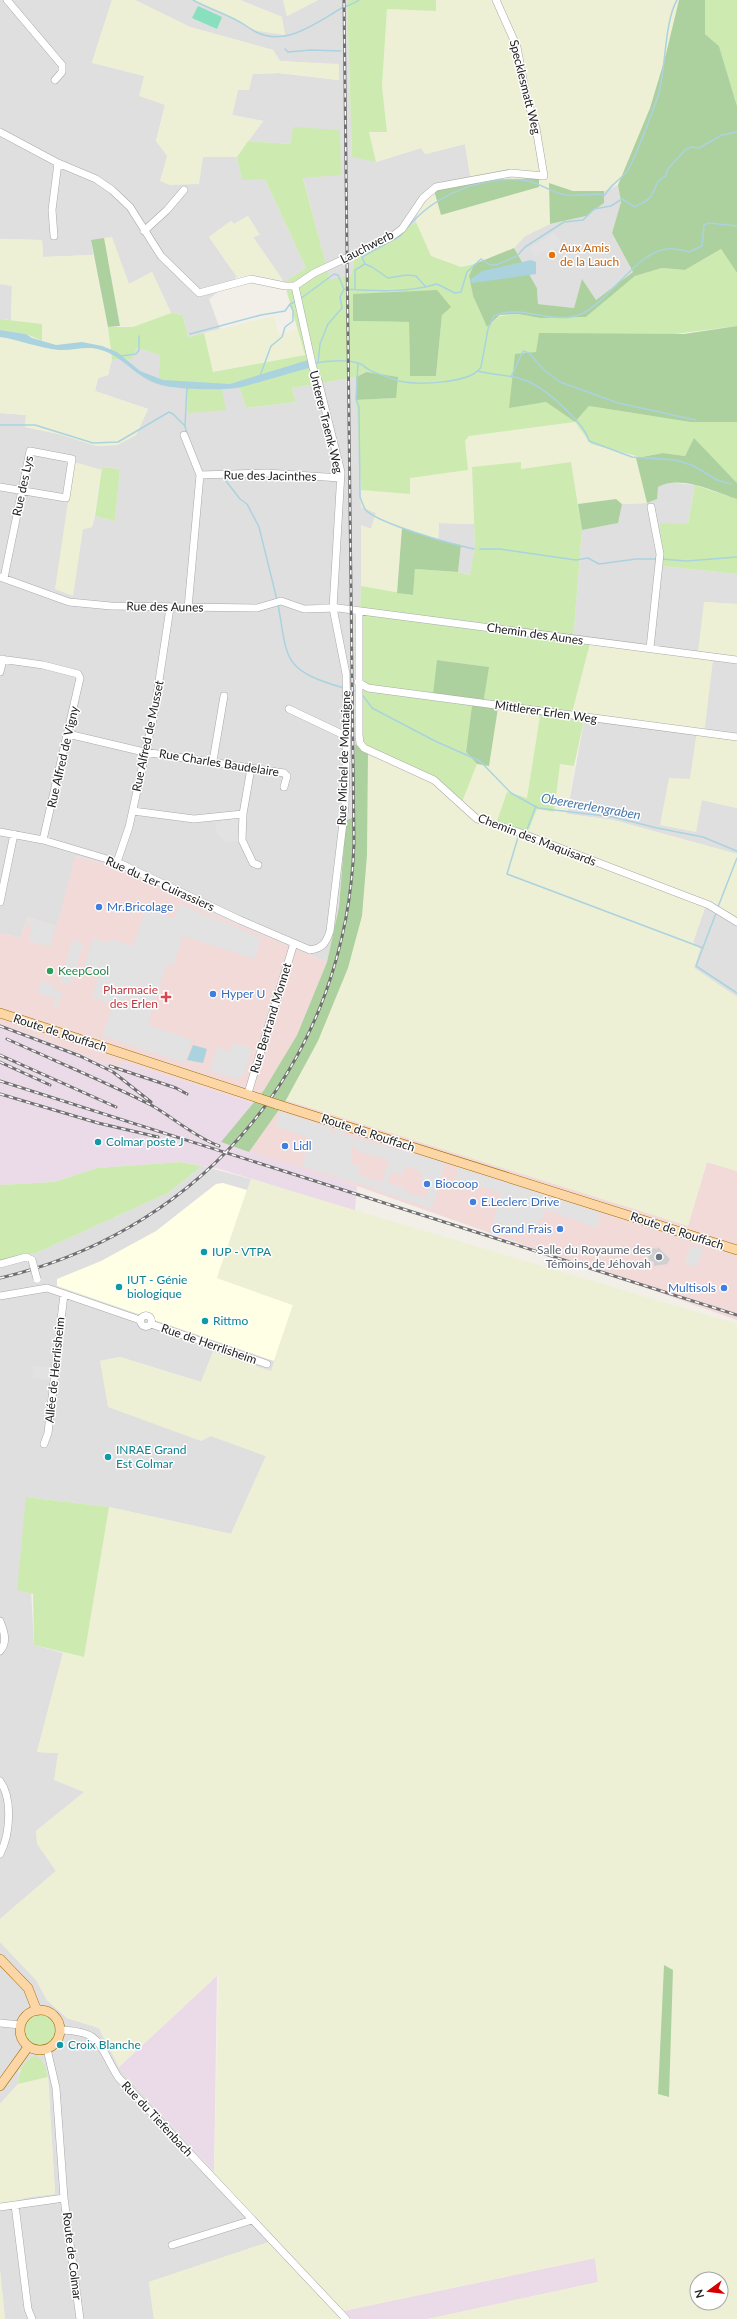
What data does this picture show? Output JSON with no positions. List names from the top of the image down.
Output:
{
  "streets": {
    "main road": ["Route de Rouffach"],
    "street": [
      "Specklesmatt Weg",
      "Lauchwerb",
      "Unterer Traenk Weg",
      "Rue des Jacinthes",
      "Rue des Lys",
      "Rue des Aunes",
      "Chemin des Aunes",
      "Mittlerer Erlen Weg",
      "Rue Alfred de Musset",
      "Rue Alfred de Vigny",
      "Rue Michel de Montaigne",
      "Rue Charles Baudelaire",
      "Chemin des Maquisards",
      "Rue du 1er Cuirassiers",
      "Rue Bertrand Monnet",
      "Rue de Herrlisheim",
      "Allée de Herrlisheim",
      "Rue du Tiefenbach",
      "Route de Colmar"
    ]
  },
  "crossings": [
    ["Specklesmatt Weg", "Lauchwerb"],
    ["Lauchwerb", "Unterer Traenk Weg"],
    ["Unterer Traenk Weg", "Rue des Jacinthes"],
    ["Unterer Traenk Weg", "Rue des Aunes"],
    ["Unterer Traenk Weg", "Chemin des Aunes"],
    ["Unterer Traenk Weg", "Rue Michel de Montaigne"],
    ["Rue des Lys", "Rue des Aunes"],
    ["Rue des Aunes", "Chemin des Aunes"],
    ["Rue des Aunes", "Rue Alfred de Musset"],
    ["Rue des Aunes", "Rue Michel de Montaigne"],
    ["Chemin des Aunes", "Rue Michel de Montaigne"],
    ["Chemin des Aunes", "Chemin des Maquisards"],
    ["Mittlerer Erlen Weg", "Chemin des Maquisards"],
    ["Rue Alfred de Musset", "Rue Charles Baudelaire"],
    ["Rue Alfred de Musset", "Rue du 1er Cuirassiers"],
    ["Rue Alfred de Vigny", "Rue Charles Baudelaire"],
    ["Rue Alfred de Vigny", "Rue du 1er Cuirassiers"],
    ["Rue Michel de Montaigne", "Rue du 1er Cuirassiers"],
    ["Rue Michel de Montaigne", "Rue Bertrand Monnet"],
    ["Rue du 1er Cuirassiers", "Rue Bertrand Monnet"],
    ["Rue Bertrand Monnet", "Route de Rouffach"],
    ["Rue de Herrlisheim", "Allée de Herrlisheim"],
    ["Rue du Tiefenbach", "Route de Colmar"]
  ],
  "water": ["Oberererlengraben"],
  "places": {
    "other": [
      "Aux Amis de la Lauch",
      "Mr.Bricolage",
      "KeepCool",
      "Hyper U",
      "Colmar poste J",
      "Lidl",
      "Biocoop",
      "E.Leclerc Drive",
      "Grand Frais",
      "IUP - VTPA",
      "Salle du Royaume des Témoins de Jéhovah",
      "IUT - Génie biologique",
      "Multisols",
      "Rittmo",
      "INRAE Grand Est Colmar",
      "Croix Blanche"
    ],
    "health": ["Pharmacie des Erlen"]
  },
  "north": "left"
}
